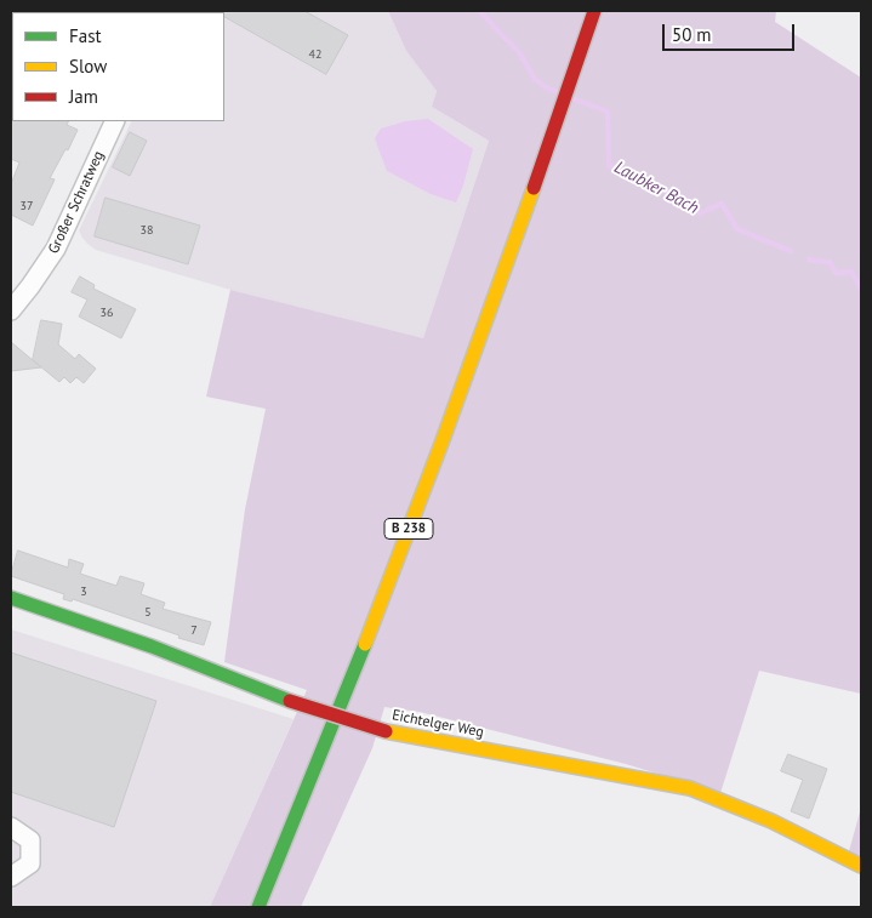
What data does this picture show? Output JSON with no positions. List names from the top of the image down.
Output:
{
  "streets": {
    "main road": ["B 238", "Eichtelger Weg"],
    "street": ["Großer Schratweg"]
  },
  "water": ["Laubker Bach"],
  "house_numbers": [
    "42",
    "37",
    "38",
    "36",
    "3",
    "5",
    "7"
  ],
  "legend": ["Fast", "Slow", "Jam"],
  "scale_bar": "50 m"
}
